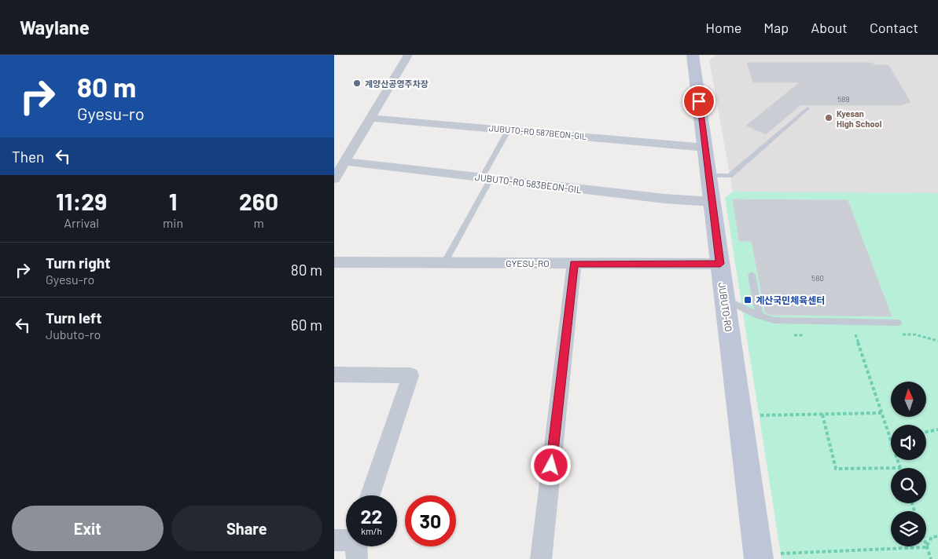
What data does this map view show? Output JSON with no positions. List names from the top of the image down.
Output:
{
  "streets": {
    "main road": ["JUBUTO-RO"],
    "street": ["JUBUTO-RO 587BEON-GIL", "JUBUTO-RO 583BEON-GIL", "GYESU-RO"]
  },
  "crossings": [
    ["JUBUTO-RO 587BEON-GIL", "JUBUTO-RO"],
    ["JUBUTO-RO 583BEON-GIL", "JUBUTO-RO"],
    ["GYESU-RO", "JUBUTO-RO"]
  ],
  "places": {
    "other": ["계양산공영주차장", "Kyesan High School"],
    "transit": ["계산국민체육센터"]
  },
  "house_numbers": ["588", "580"],
  "north": "top",
  "page": {
    "header": "Waylane",
    "nav": [
      "Home",
      "Map",
      "About",
      "Contact"
    ],
    "turn": ["80 m", "Gyesu-ro"],
    "then": "Then",
    "eta": [
      "11:29",
      "Arrival",
      "1",
      "min",
      "260",
      "m"
    ],
    "list": [
      {
        "name": "Turn right",
        "note": "Gyesu-ro",
        "value": "80 m"
      },
      {
        "name": "Turn left",
        "note": "Jubuto-ro",
        "value": "60 m"
      }
    ],
    "speed": "22 km/h",
    "limit": "30",
    "buttons": ["Exit", "Share"]
  }
}
